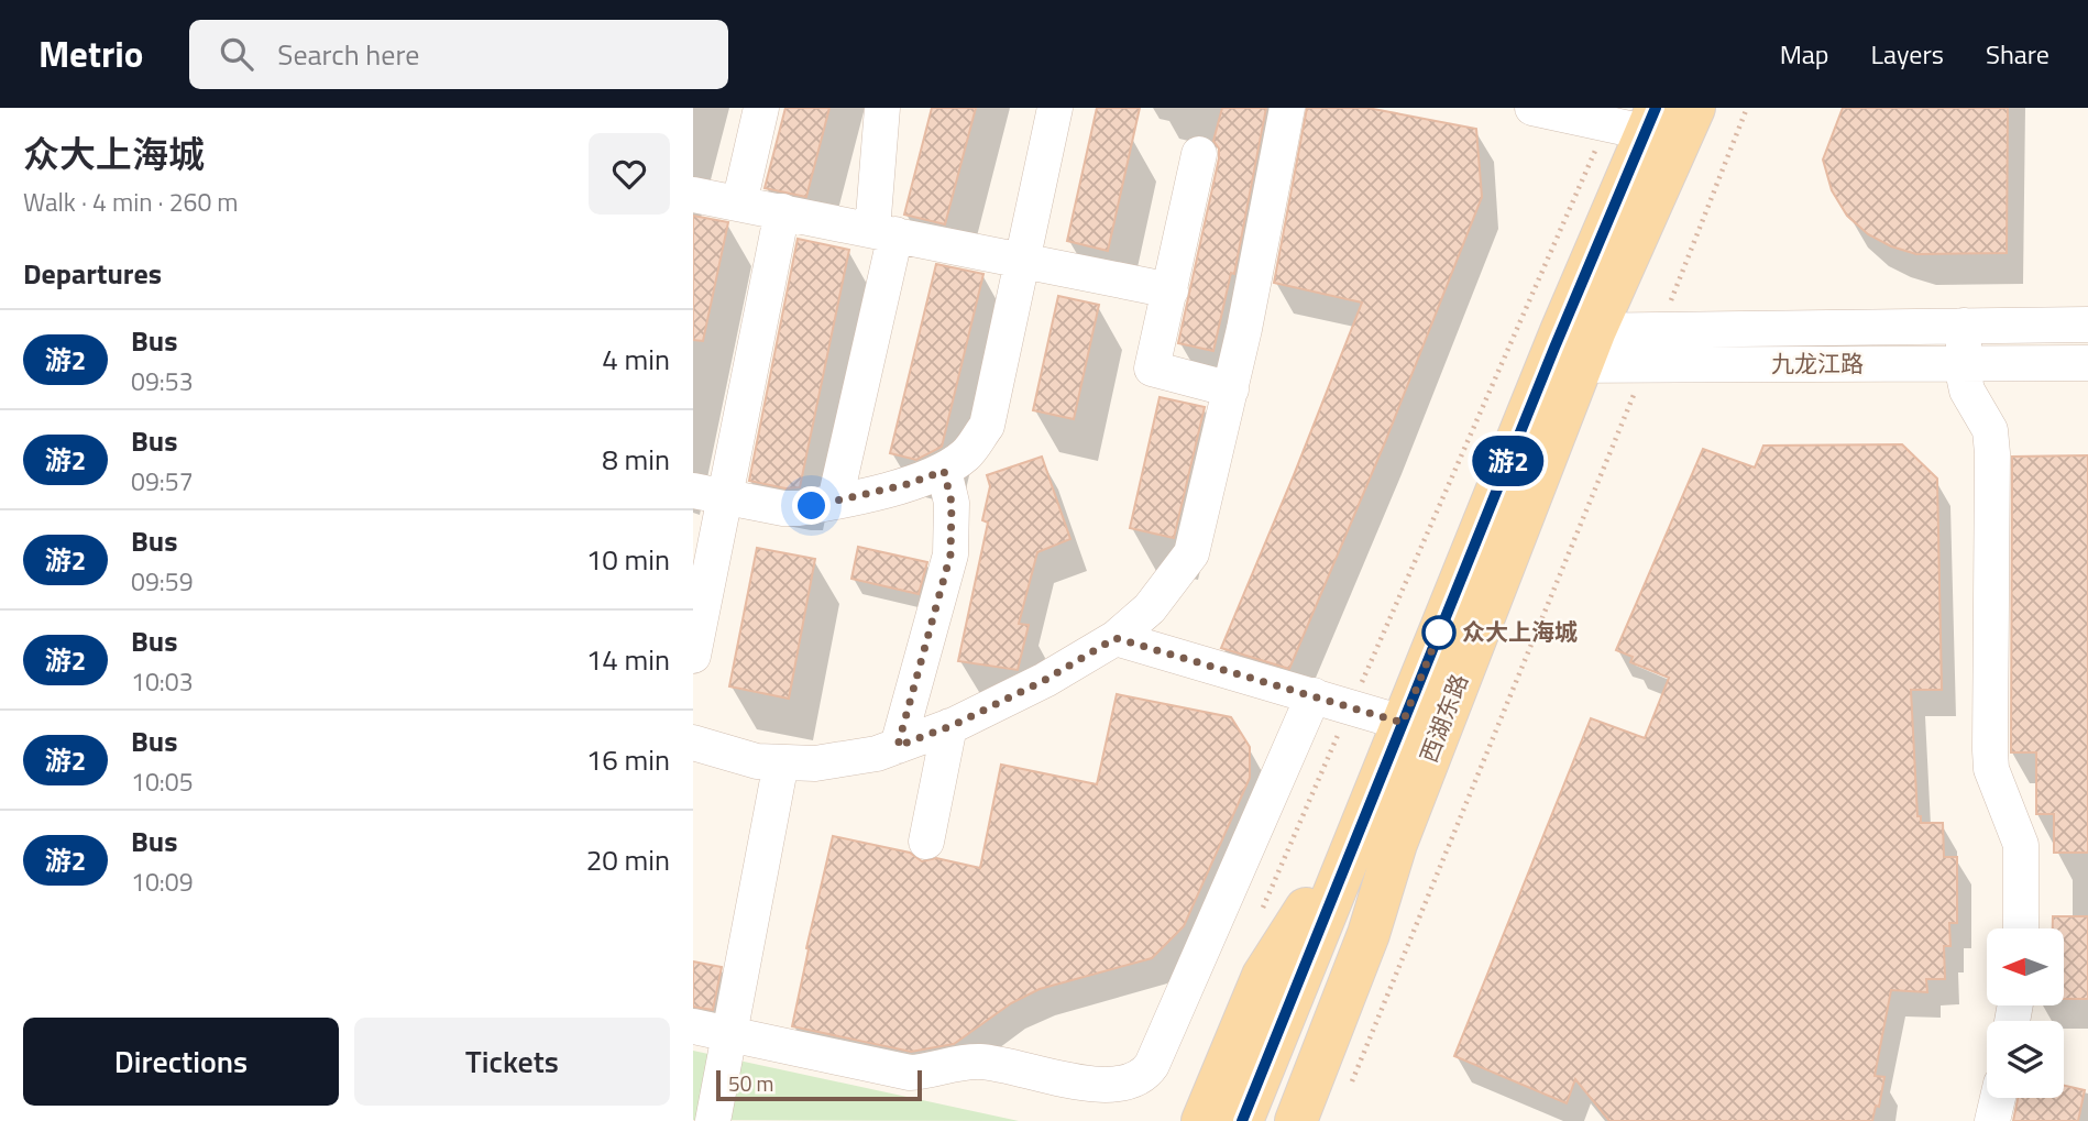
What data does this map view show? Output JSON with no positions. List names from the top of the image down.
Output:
{
  "streets": {
    "main road": ["西湖东路"],
    "street": ["九龙江路"]
  },
  "crossings": [
    ["九龙江路", "西湖东路"]
  ],
  "places": ["众大上海城"],
  "lines": ["bus line 游2"],
  "scale_bar": "50 m",
  "north": "left",
  "page": {
    "header": "Metrio",
    "search": "Search here",
    "nav": ["Map", "Layers", "Share"],
    "heading": [
      ["众大上海城", "Walk · 4 min · 260 m"],
      "Departures"
    ],
    "on_map": "游2",
    "list": [
      {
        "mark": "游2",
        "name": "Bus",
        "note": "09:53",
        "value": "4 min"
      },
      {
        "mark": "游2",
        "name": "Bus",
        "note": "09:57",
        "value": "8 min"
      },
      {
        "mark": "游2",
        "name": "Bus",
        "note": "09:59",
        "value": "10 min"
      },
      {
        "mark": "游2",
        "name": "Bus",
        "note": "10:03",
        "value": "14 min"
      },
      {
        "mark": "游2",
        "name": "Bus",
        "note": "10:05",
        "value": "16 min"
      },
      {
        "mark": "游2",
        "name": "Bus",
        "note": "10:09",
        "value": "20 min"
      }
    ],
    "buttons": ["Directions", "Tickets"],
    "scale": "50 m"
  }
}
